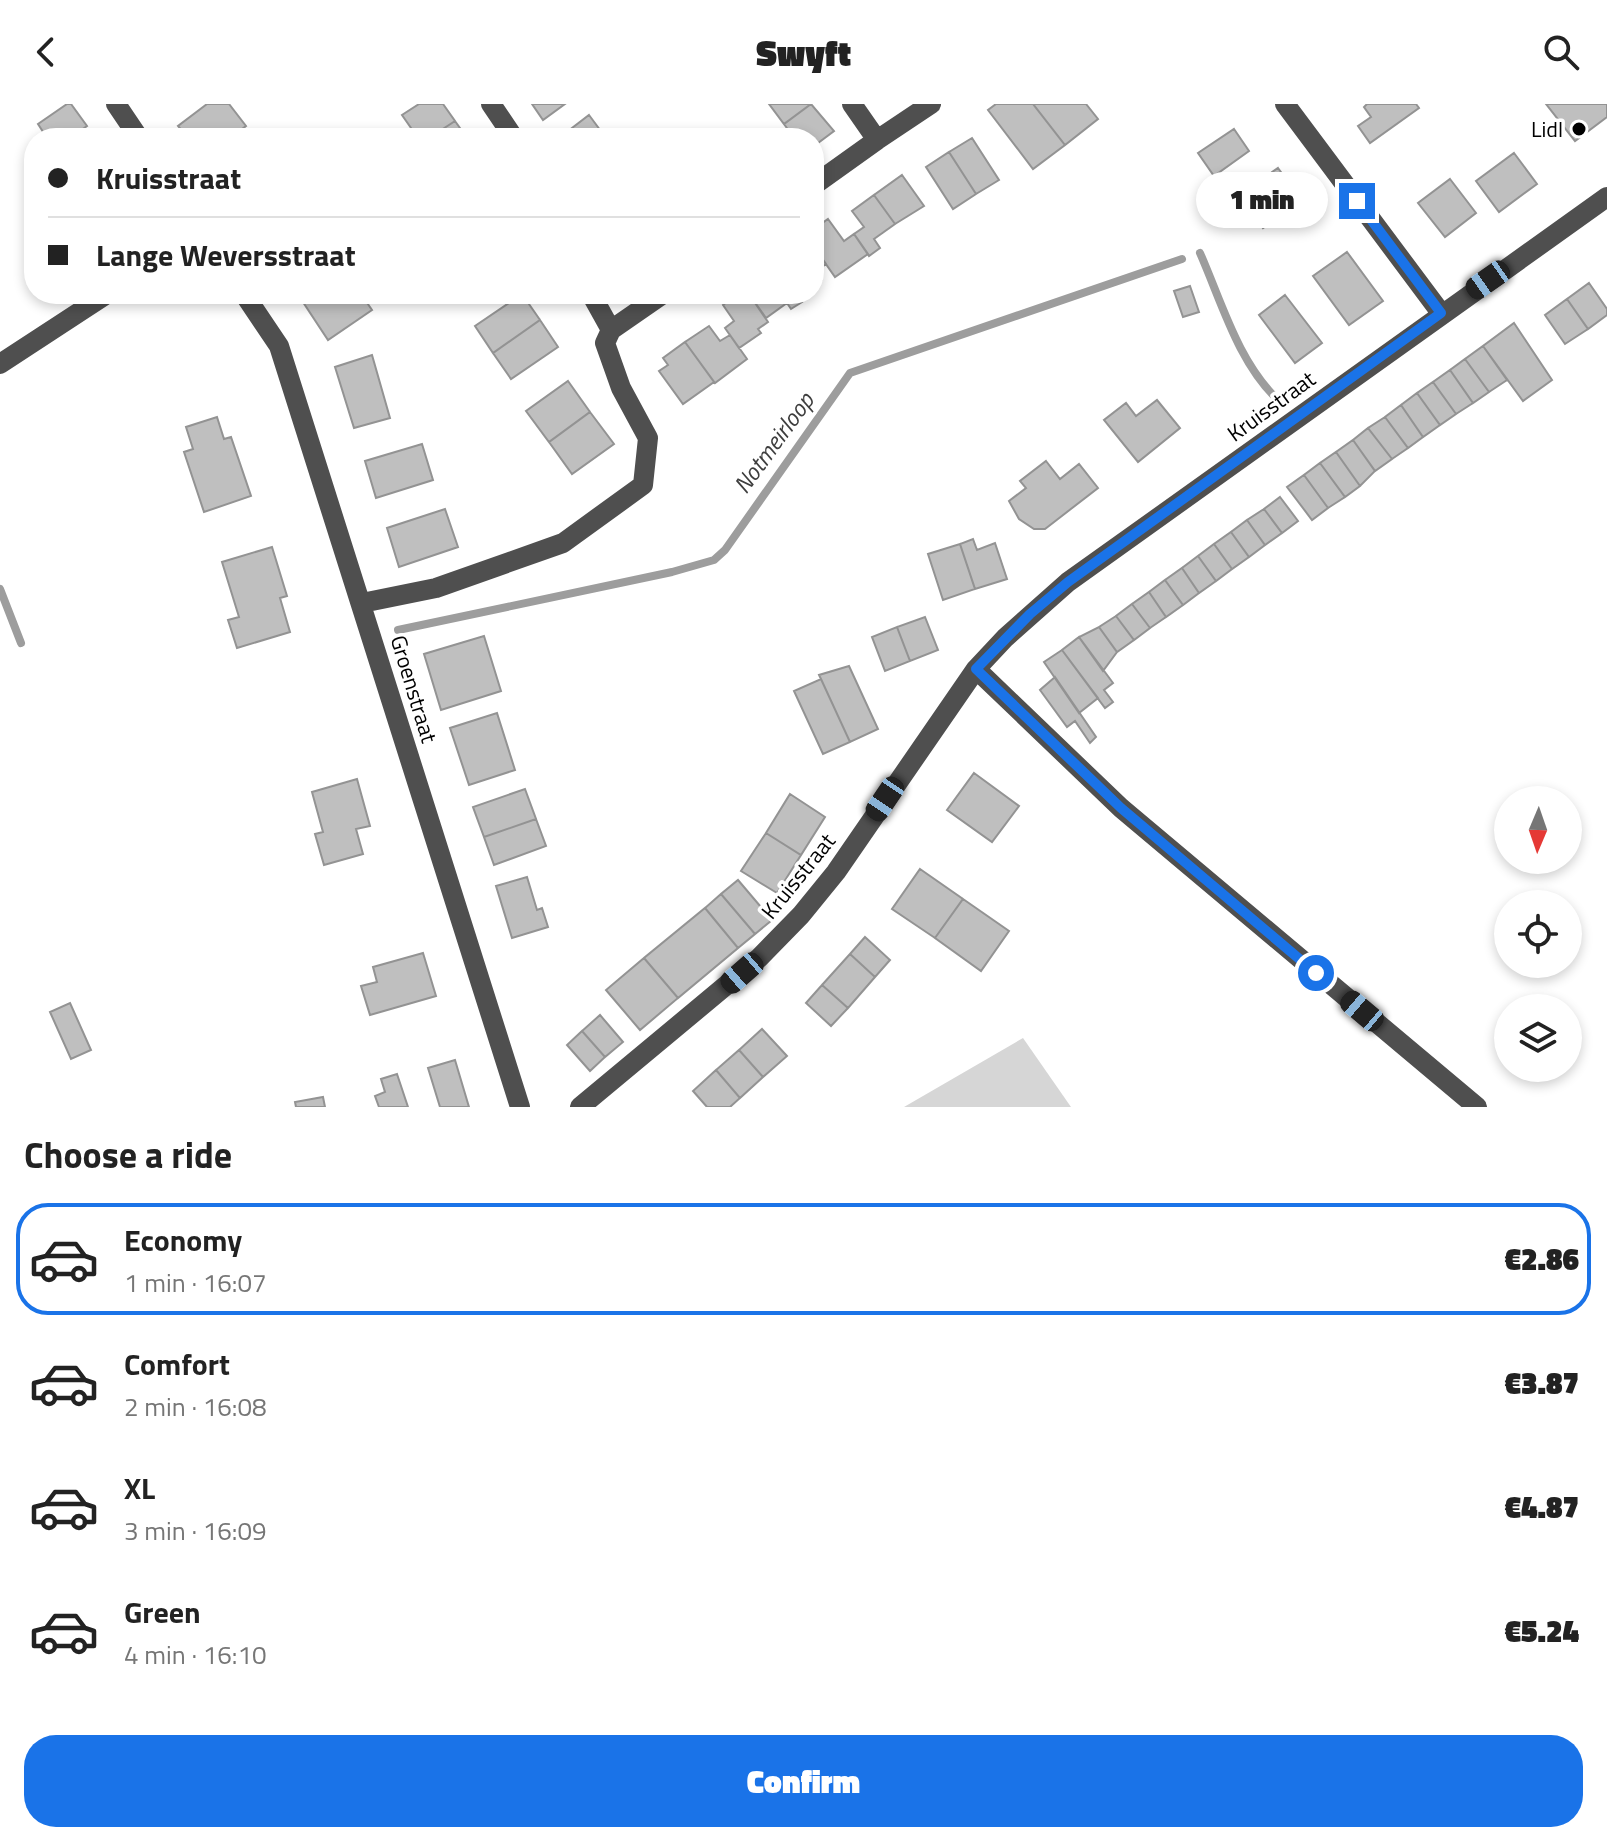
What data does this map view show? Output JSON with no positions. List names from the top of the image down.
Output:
{
  "streets": {
    "street": ["Kruisstraat", "Groenstraat"]
  },
  "water": ["Notmeirloop"],
  "places": ["Lidl"],
  "north": "bottom",
  "page": {
    "header": "Swyft",
    "banner": ["Kruisstraat", "Lange Weversstraat"],
    "bubble": "1 min",
    "heading": "Choose a ride",
    "list": [
      {
        "name": "Economy",
        "note": "1 min · 16:07",
        "value": "€2.86"
      },
      {
        "name": "Comfort",
        "note": "2 min · 16:08",
        "value": "€3.87"
      },
      {
        "name": "XL",
        "note": "3 min · 16:09",
        "value": "€4.87"
      },
      {
        "name": "Green",
        "note": "4 min · 16:10",
        "value": "€5.24"
      }
    ],
    "buttons": "Confirm"
  }
}
